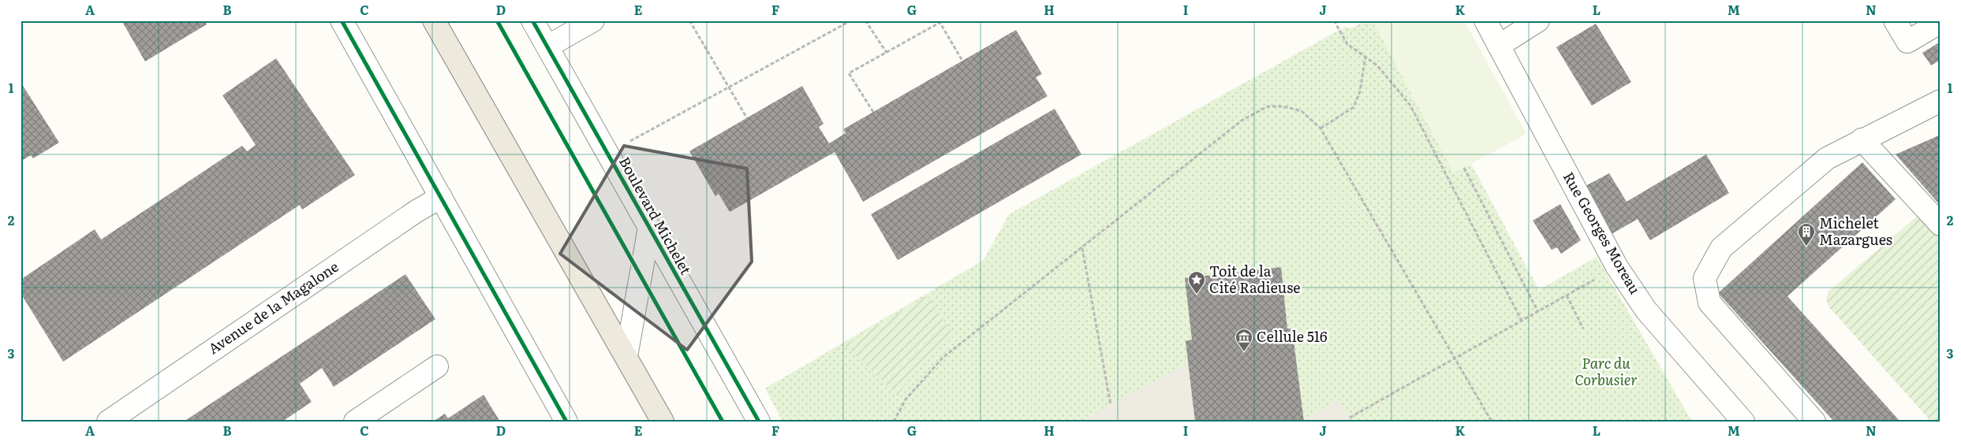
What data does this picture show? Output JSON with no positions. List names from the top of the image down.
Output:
{
  "streets": {
    "street": ["Boulevard Michelet", "Rue Georges Moreau", "Avenue de la Magalone"]
  },
  "parks": ["Parc du Corbusier"],
  "places": {
    "building": ["Michelet Mazargues"],
    "place": ["Toit de la Cité Radieuse"],
    "museum": ["Cellule 516"]
  },
  "grid": {
    "columns": [
      "A",
      "B",
      "C",
      "D",
      "E",
      "F",
      "G",
      "H",
      "I",
      "J",
      "K",
      "L",
      "M",
      "N"
    ],
    "rows": ["1", "2", "3"]
  }
}
